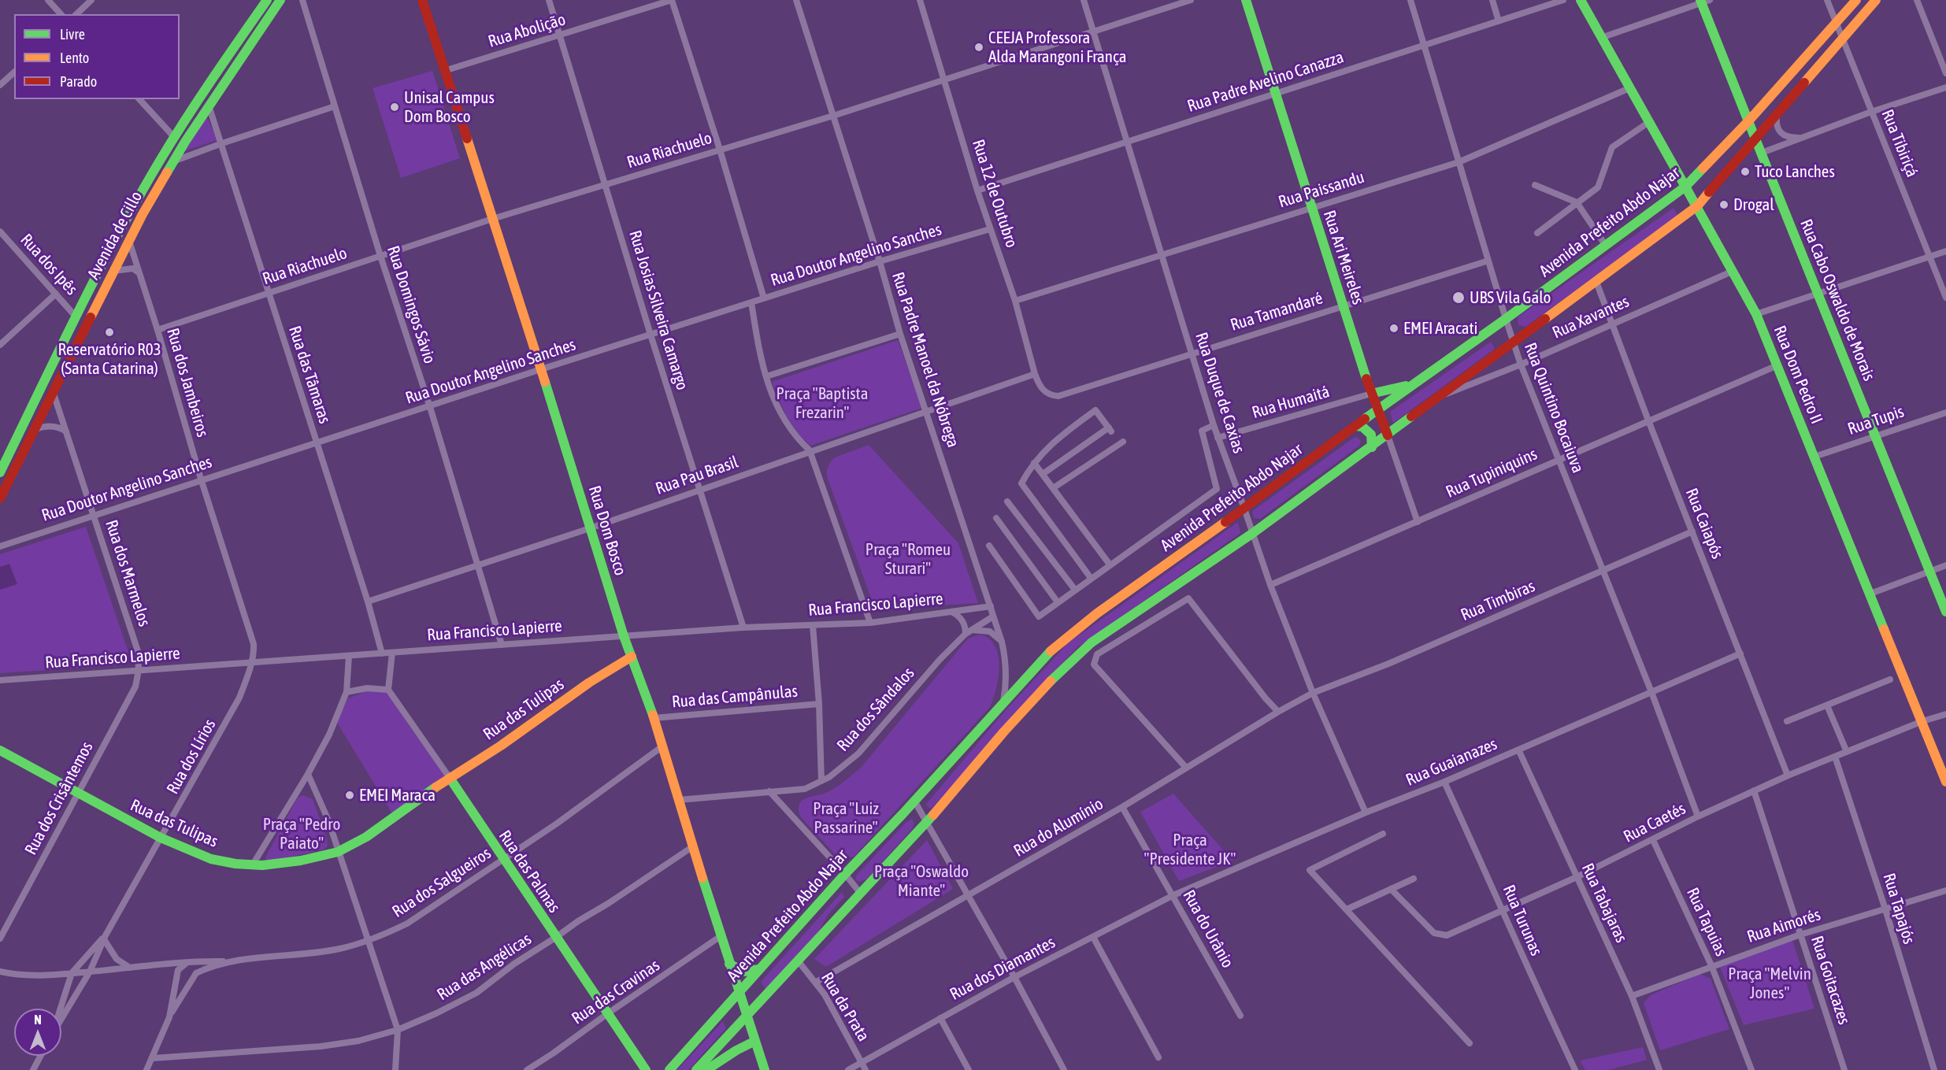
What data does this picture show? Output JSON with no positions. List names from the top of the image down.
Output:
{
  "streets": {
    "main road": [
      "Avenida Prefeito Abdo Najar",
      "Avenida de Cillo",
      "Rua Ari Meireles",
      "Rua Cabo Oswaldo de Morais",
      "Rua Dom Pedro II",
      "Rua Dom Bosco",
      "Rua das Tulipas",
      "Rua das Palmas"
    ],
    "street": [
      "Rua Abolição",
      "Rua Padre Avelino Canazza",
      "Rua Tibiriçá",
      "Rua Riachuelo",
      "Rua Paissandu",
      "Rua 12 de Outubro",
      "Rua Doutor Angelino Sanches",
      "Rua dos Ipês",
      "Rua Domingos Sávio",
      "Rua Josias Silveira Camargo",
      "Rua Tamandaré",
      "Rua Xavantes",
      "Rua Padre Manoel da Nóbrega",
      "Rua das Tâmaras",
      "Rua dos Jambeiros",
      "Rua Duque de Caxias",
      "Rua Humaitá",
      "Rua Quintino Bocaiuva",
      "Rua Tupis",
      "Rua Tupiniquins",
      "Rua Pau Brasil",
      "Rua Caiapós",
      "Rua dos Marmelos",
      "Rua Timbiras",
      "Rua Francisco Lapierre",
      "Rua das Campânulas",
      "Rua dos Sândalos",
      "Rua dos Lírios",
      "Rua Guaianazes",
      "Rua dos Crisântemos",
      "Rua Caetés",
      "Rua do Alumínio",
      "Rua dos Salgueiros",
      "Rua Tabajaras",
      "Rua Tapajós",
      "Rua Turunas",
      "Rua Tapuias",
      "Rua Aimorés",
      "Rua do Urânio",
      "Rua das Angélicas",
      "Rua dos Diamantes",
      "Rua Goitacazes",
      "Rua das Cravinas",
      "Rua da Prata"
    ]
  },
  "crossings": [
    ["Rua Abolição", "Rua Josias Silveira Camargo"],
    ["Rua Abolição", "Rua Dom Bosco"],
    ["Rua Padre Avelino Canazza", "Rua 12 de Outubro"],
    ["Rua Padre Avelino Canazza", "Rua Ari Meireles"],
    ["Rua Padre Avelino Canazza", "Rua Duque de Caxias"],
    ["Rua Padre Avelino Canazza", "Rua Quintino Bocaiuva"],
    ["Rua Tibiriçá", "Avenida Prefeito Abdo Najar"],
    ["Rua Riachuelo", "Rua 12 de Outubro"],
    ["Rua Riachuelo", "Rua Domingos Sávio"],
    ["Rua Riachuelo", "Rua Josias Silveira Camargo"],
    ["Rua Riachuelo", "Rua Padre Manoel da Nóbrega"],
    ["Rua Riachuelo", "Rua das Tâmaras"],
    ["Rua Riachuelo", "Rua dos Jambeiros"],
    ["Rua Riachuelo", "Rua Duque de Caxias"],
    ["Rua Riachuelo", "Rua Dom Bosco"],
    ["Rua Paissandu", "Rua 12 de Outubro"],
    ["Rua Paissandu", "Rua Ari Meireles"],
    ["Rua Paissandu", "Rua Dom Pedro II"],
    ["Rua Paissandu", "Rua Duque de Caxias"],
    ["Rua Paissandu", "Rua Quintino Bocaiuva"],
    ["Rua 12 de Outubro", "Rua Doutor Angelino Sanches"],
    ["Rua 12 de Outubro", "Rua Tamandaré"],
    ["Rua 12 de Outubro", "Rua Pau Brasil"],
    ["Avenida Prefeito Abdo Najar", "Rua Ari Meireles"],
    ["Avenida Prefeito Abdo Najar", "Rua Cabo Oswaldo de Morais"],
    ["Avenida Prefeito Abdo Najar", "Rua Padre Manoel da Nóbrega"],
    ["Avenida Prefeito Abdo Najar", "Rua Dom Pedro II"],
    ["Avenida Prefeito Abdo Najar", "Rua Duque de Caxias"],
    ["Avenida Prefeito Abdo Najar", "Rua Quintino Bocaiuva"],
    ["Avenida Prefeito Abdo Najar", "Rua Dom Bosco"],
    ["Avenida de Cillo", "Rua dos Ipês"],
    ["Avenida de Cillo", "Rua das Tâmaras"],
    ["Avenida de Cillo", "Rua dos Jambeiros"],
    ["Avenida de Cillo", "Rua dos Marmelos"],
    ["Rua Doutor Angelino Sanches", "Rua Domingos Sávio"],
    ["Rua Doutor Angelino Sanches", "Rua Josias Silveira Camargo"],
    ["Rua Doutor Angelino Sanches", "Rua Padre Manoel da Nóbrega"],
    ["Rua Doutor Angelino Sanches", "Rua das Tâmaras"],
    ["Rua Doutor Angelino Sanches", "Rua dos Jambeiros"],
    ["Rua Doutor Angelino Sanches", "Rua Dom Bosco"],
    ["Rua Doutor Angelino Sanches", "Rua dos Marmelos"],
    ["Rua Ari Meireles", "Rua Tamandaré"],
    ["Rua Ari Meireles", "Rua Humaitá"],
    ["Rua Ari Meireles", "Rua Tupiniquins"],
    ["Rua Cabo Oswaldo de Morais", "Rua Tupis"],
    ["Rua Domingos Sávio", "Rua Pau Brasil"],
    ["Rua Domingos Sávio", "Rua Francisco Lapierre"],
    ["Rua Josias Silveira Camargo", "Rua Pau Brasil"],
    ["Rua Josias Silveira Camargo", "Rua Francisco Lapierre"],
    ["Rua Tamandaré", "Rua Duque de Caxias"],
    ["Rua Tamandaré", "Rua Quintino Bocaiuva"],
    ["Rua Xavantes", "Rua Dom Pedro II"],
    ["Rua Xavantes", "Rua Quintino Bocaiuva"],
    ["Rua Xavantes", "Rua Caiapós"],
    ["Rua Padre Manoel da Nóbrega", "Rua Pau Brasil"],
    ["Rua Padre Manoel da Nóbrega", "Rua Francisco Lapierre"],
    ["Rua Padre Manoel da Nóbrega", "Rua dos Sândalos"],
    ["Rua das Tâmaras", "Rua Pau Brasil"],
    ["Rua das Tâmaras", "Rua Francisco Lapierre"],
    ["Rua Dom Pedro II", "Rua Tupis"],
    ["Rua Dom Pedro II", "Rua Tupiniquins"],
    ["Rua Dom Pedro II", "Rua Caetés"],
    ["Rua dos Jambeiros", "Rua Francisco Lapierre"],
    ["Rua dos Jambeiros", "Rua dos Lírios"],
    ["Rua Duque de Caxias", "Rua Humaitá"],
    ["Rua Duque de Caxias", "Rua Tupiniquins"],
    ["Rua Duque de Caxias", "Rua Timbiras"],
    ["Rua Duque de Caxias", "Rua Guaianazes"],
    ["Rua Duque de Caxias", "Rua do Alumínio"],
    ["Rua Quintino Bocaiuva", "Rua Tupiniquins"],
    ["Rua Quintino Bocaiuva", "Rua Timbiras"],
    ["Rua Quintino Bocaiuva", "Rua Guaianazes"],
    ["Rua Quintino Bocaiuva", "Rua Caetés"],
    ["Rua Tupiniquins", "Rua Caiapós"],
    ["Rua Pau Brasil", "Rua Dom Bosco"],
    ["Rua Caiapós", "Rua Timbiras"],
    ["Rua Caiapós", "Rua Guaianazes"],
    ["Rua Caiapós", "Rua Caetés"],
    ["Rua Dom Bosco", "Rua Francisco Lapierre"],
    ["Rua Dom Bosco", "Rua das Campânulas"],
    ["Rua Dom Bosco", "Rua das Tulipas"],
    ["Rua Dom Bosco", "Rua dos Sândalos"],
    ["Rua Dom Bosco", "Rua dos Salgueiros"],
    ["Rua Dom Bosco", "Rua das Angélicas"],
    ["Rua Dom Bosco", "Rua das Cravinas"],
    ["Rua dos Marmelos", "Rua Francisco Lapierre"],
    ["Rua dos Marmelos", "Rua dos Crisântemos"],
    ["Rua Timbiras", "Rua do Alumínio"],
    ["Rua Francisco Lapierre", "Rua dos Lírios"],
    ["Rua Francisco Lapierre", "Rua dos Crisântemos"],
    ["Rua das Tulipas", "Rua dos Lírios"],
    ["Rua das Tulipas", "Rua dos Crisântemos"],
    ["Rua das Tulipas", "Rua das Palmas"],
    ["Rua dos Lírios", "Rua dos Salgueiros"],
    ["Rua Guaianazes", "Rua Tabajaras"],
    ["Rua Guaianazes", "Rua Turunas"],
    ["Rua Guaianazes", "Rua do Urânio"],
    ["Rua Guaianazes", "Rua dos Diamantes"],
    ["Rua Caetés", "Rua Tabajaras"],
    ["Rua Caetés", "Rua Tapajós"],
    ["Rua Caetés", "Rua Turunas"],
    ["Rua Caetés", "Rua Tapuias"],
    ["Rua Caetés", "Rua Goitacazes"],
    ["Rua do Alumínio", "Rua do Urânio"],
    ["Rua do Alumínio", "Rua da Prata"],
    ["Rua das Palmas", "Rua dos Salgueiros"],
    ["Rua das Palmas", "Rua das Angélicas"],
    ["Rua das Palmas", "Rua das Cravinas"],
    ["Rua Tabajaras", "Rua Aimorés"],
    ["Rua Tapajós", "Rua Aimorés"],
    ["Rua Tapuias", "Rua Aimorés"],
    ["Rua Aimorés", "Rua Goitacazes"],
    ["Rua do Urânio", "Rua dos Diamantes"],
    ["Rua dos Diamantes", "Rua da Prata"]
  ],
  "parks": [
    "Praça \"Baptista Frezarin\"",
    "Praça \"Romeu Sturari\"",
    "Praça \"Luiz Passarine\"",
    "Praça \"Pedro Paiato\"",
    "Praça \"Presidente JK\"",
    "Praça \"Oswaldo Miante\"",
    "Praça \"Melvin Jones\""
  ],
  "places": [
    "CEEJA Professora Alda Marangoni França",
    "Unisal Campus Dom Bosco",
    "Tuco Lanches",
    "Drogal",
    "UBS Vila Galo",
    "EMEI Aracati",
    "Reservatório R03 (Santa Catarina)",
    "EMEI Maraca"
  ],
  "legend": ["Livre", "Lento", "Parado"],
  "north": "top"
}
